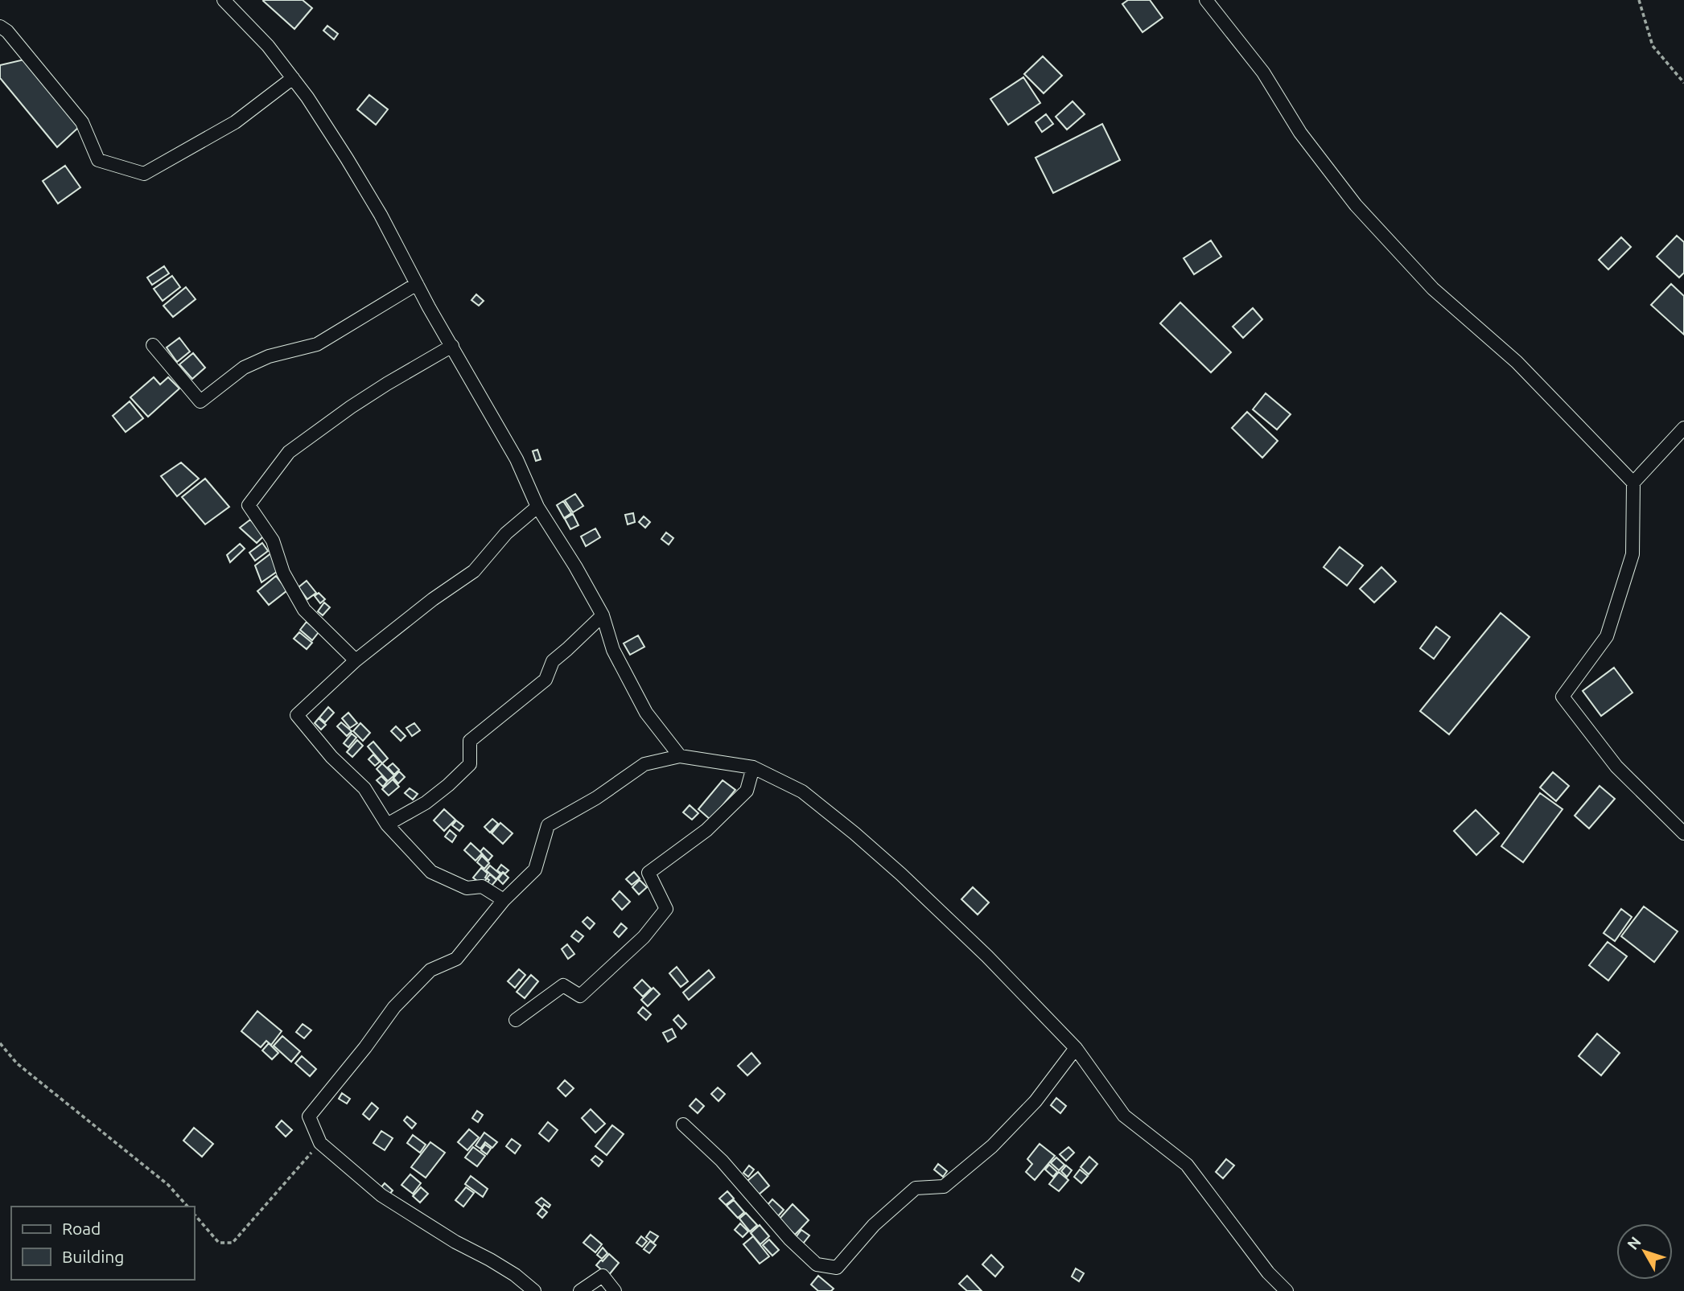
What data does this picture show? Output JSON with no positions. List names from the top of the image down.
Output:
{
  "legend": ["Road", "Building"],
  "north": "top left"
}
